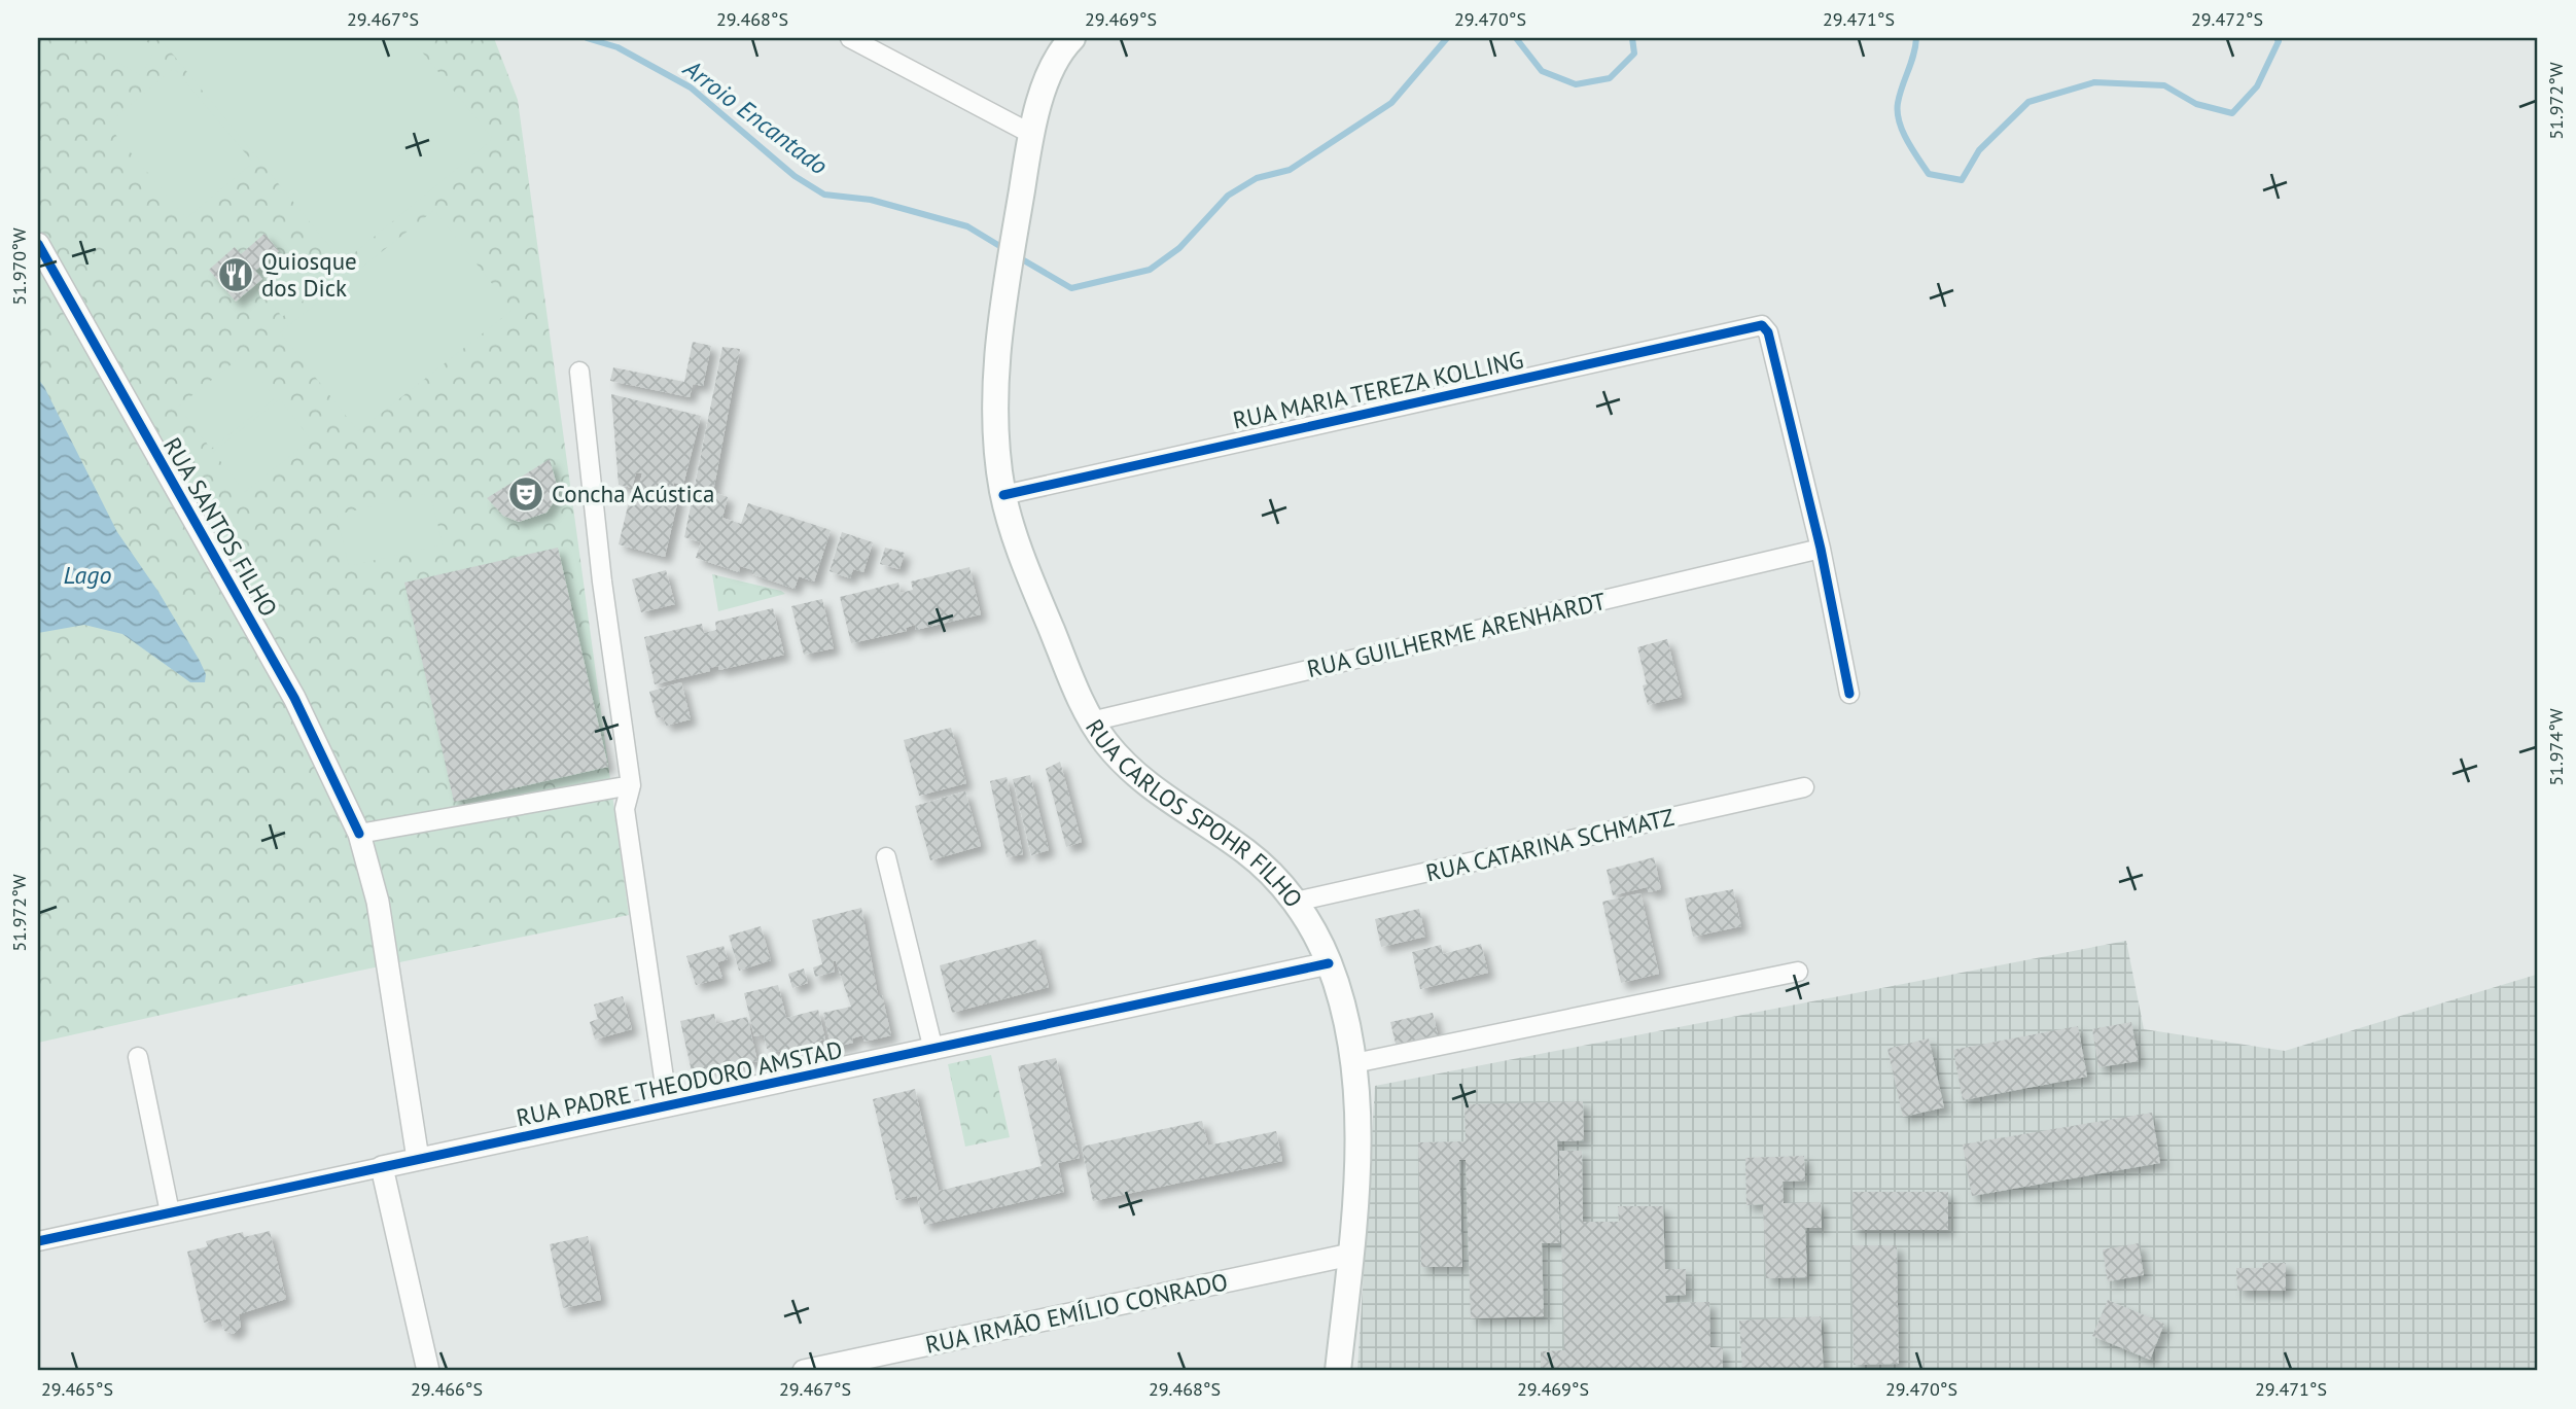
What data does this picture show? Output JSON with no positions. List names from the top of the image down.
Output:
{
  "streets": {
    "main road": ["RUA CARLOS SPOHR FILHO"],
    "street": [
      "RUA MARIA TEREZA KOLLING",
      "RUA SANTOS FILHO",
      "RUA GUILHERME ARENHARDT",
      "RUA CATARINA SCHMATZ",
      "RUA PADRE THEODORO AMSTAD",
      "RUA IRMÃO EMÍLIO CONRADO"
    ]
  },
  "crossings": [
    ["RUA MARIA TEREZA KOLLING", "RUA GUILHERME ARENHARDT"],
    ["RUA MARIA TEREZA KOLLING", "RUA CARLOS SPOHR FILHO"],
    ["RUA SANTOS FILHO", "RUA PADRE THEODORO AMSTAD"],
    ["RUA GUILHERME ARENHARDT", "RUA CARLOS SPOHR FILHO"],
    ["RUA CARLOS SPOHR FILHO", "RUA CATARINA SCHMATZ"],
    ["RUA CARLOS SPOHR FILHO", "RUA PADRE THEODORO AMSTAD"],
    ["RUA CARLOS SPOHR FILHO", "RUA IRMÃO EMÍLIO CONRADO"]
  ],
  "water": ["Arroio Encantado", "Lago"],
  "places": {
    "restaurant": ["Quiosque dos Dick"],
    "theatre": ["Concha Acústica"]
  },
  "coordinates": [
    "29.467°S",
    "29.468°S",
    "29.469°S",
    "29.470°S",
    "29.471°S",
    "29.472°S",
    "51.972°W",
    "51.970°W",
    "51.974°W",
    "29.465°S",
    "29.466°S"
  ]
}
